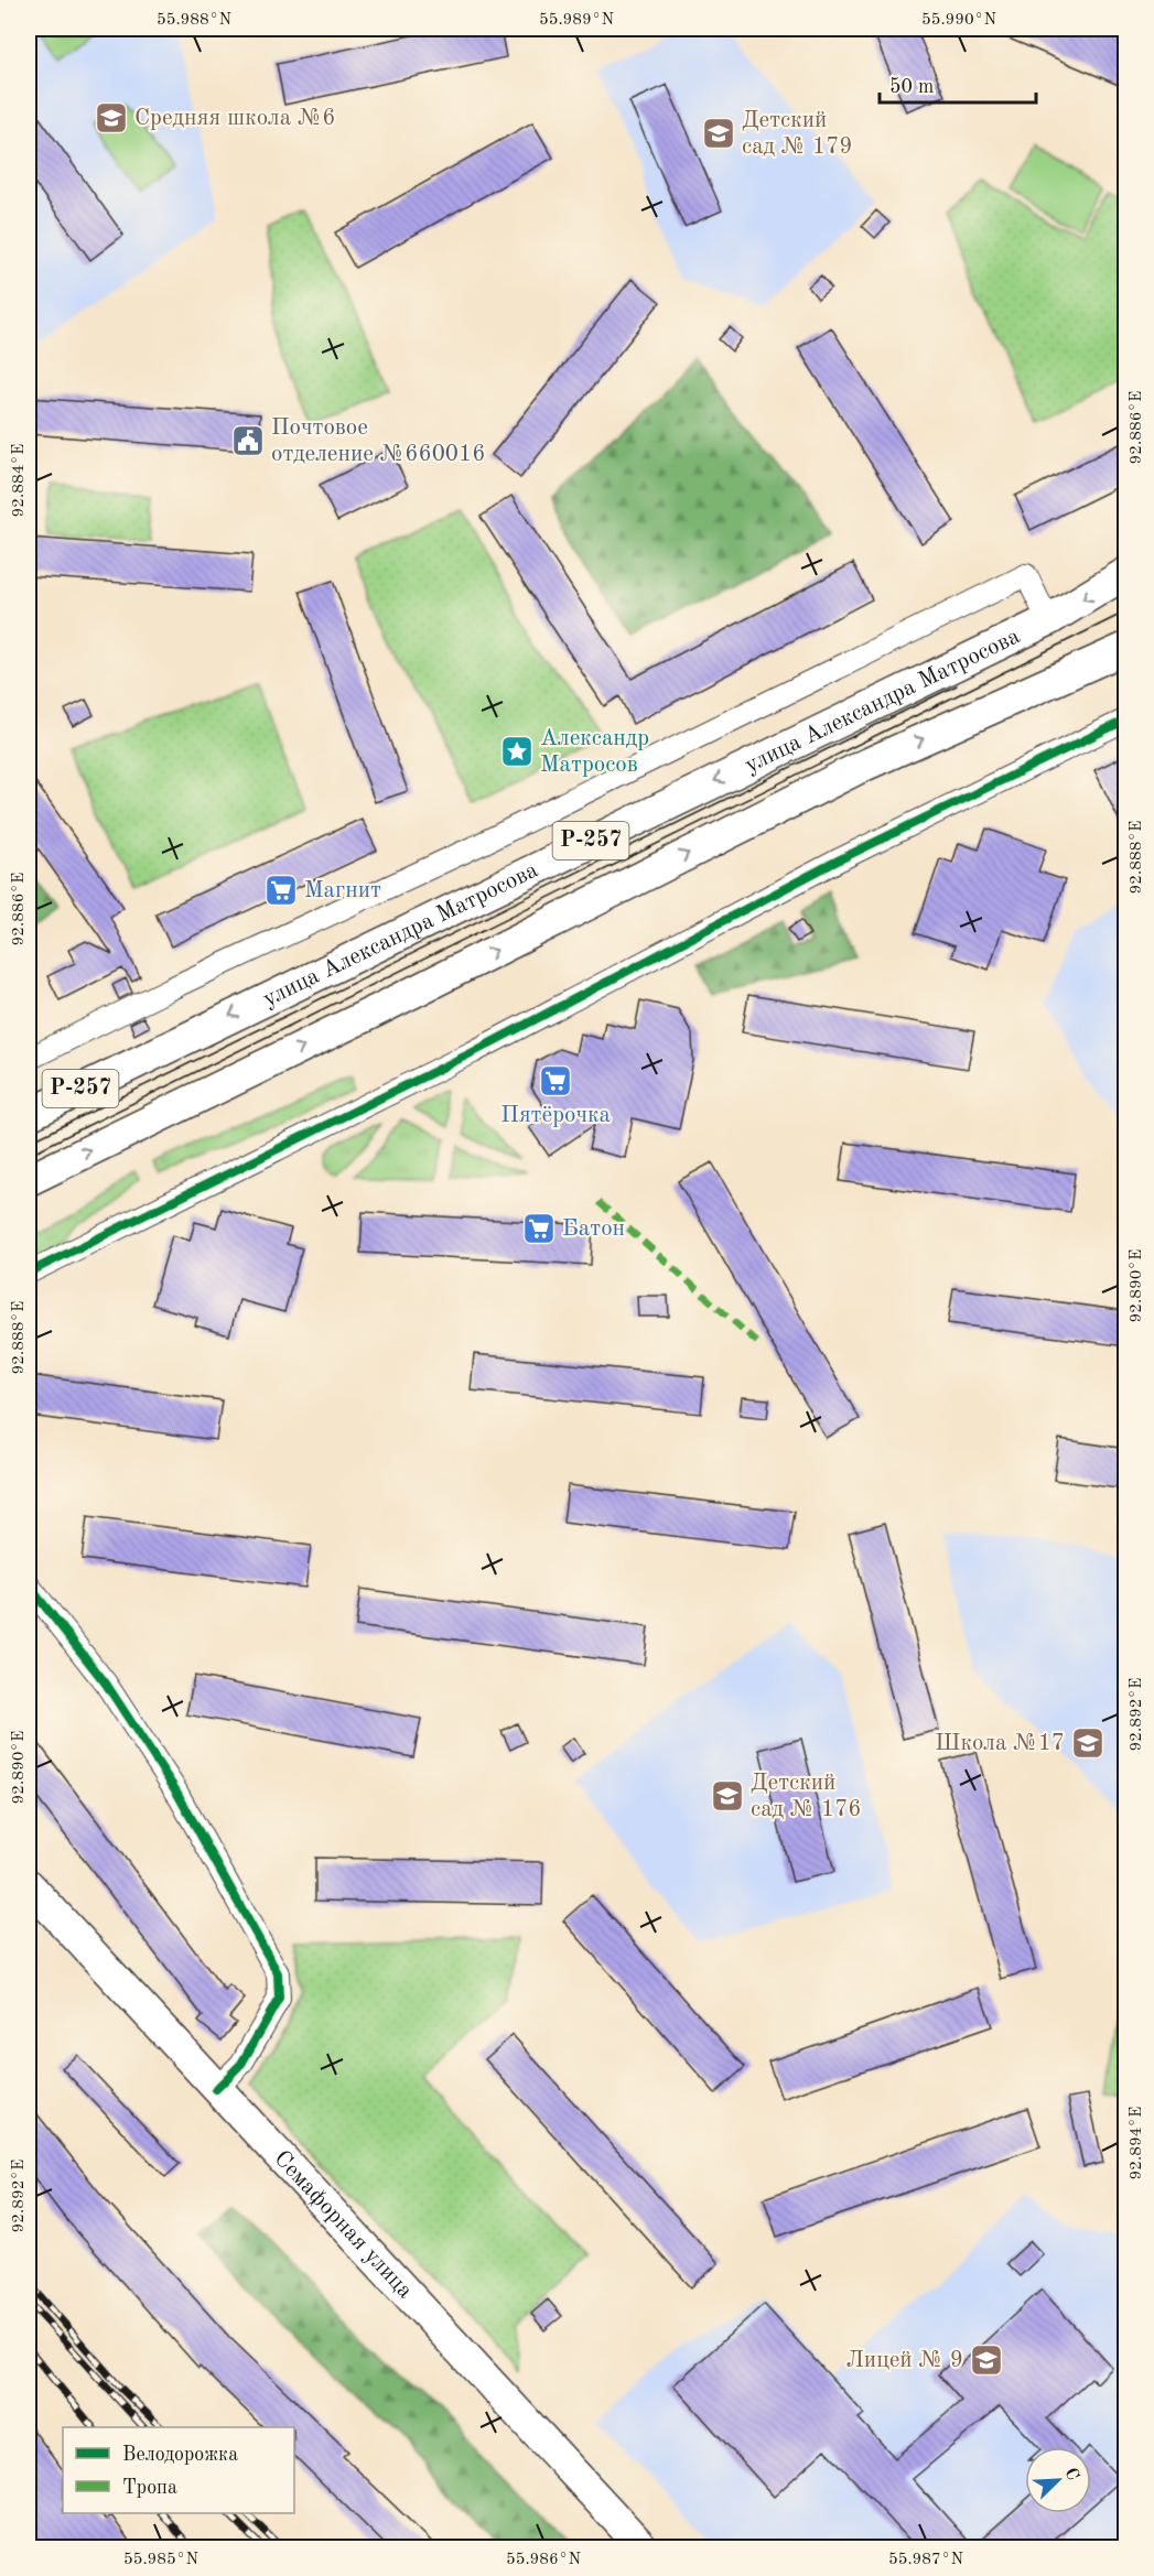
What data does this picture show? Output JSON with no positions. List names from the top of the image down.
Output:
{
  "streets": {
    "highway": ["улица Александра Матросова", "Р-257", "Семафорная улица"]
  },
  "places": {
    "school or university": [
      "Средняя школа №6",
      "Детский сад № 179",
      "Школа №17",
      "Детский сад № 176",
      "Лицей № 9"
    ],
    "public building": ["Почтовое отделение №660016"],
    "place": ["Александр Матросов"],
    "supermarket": ["Магнит", "Пятёрочка", "Батон"]
  },
  "legend": ["Велодорожка", "Тропа"],
  "scale_bar": "50 m",
  "north": "top right",
  "coordinates": [
    "55.988°N",
    "55.989°N",
    "55.990°N",
    "92.886°E",
    "92.884°E",
    "92.888°E",
    "92.890°E",
    "92.892°E",
    "92.894°E",
    "55.985°N",
    "55.986°N",
    "55.987°N"
  ]
}
